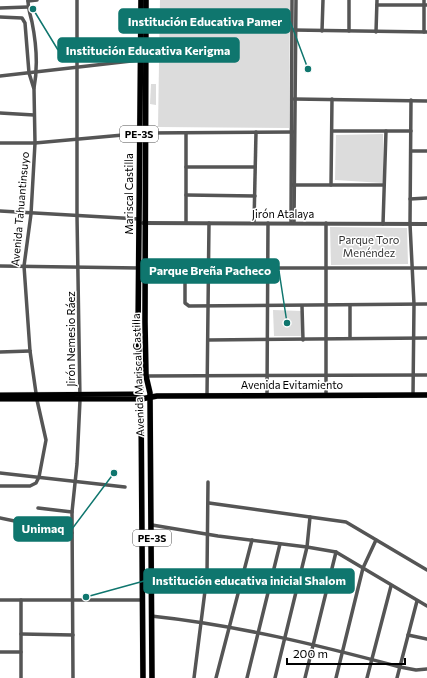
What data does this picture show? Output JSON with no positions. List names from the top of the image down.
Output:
{
  "streets": {
    "highway": [
      "PE-3S",
      "Mariscal Castilla",
      "Avenida Mariscal Castilla",
      "Avenida Evitamiento"
    ],
    "street": ["Avenida Tahuantinsuyo", "Jirón Atalaya", "Jirón Nemesio Ráez"]
  },
  "crossings": [
    ["Mariscal Castilla", "Jirón Atalaya"],
    ["Mariscal Castilla", "Avenida Mariscal Castilla"],
    ["Avenida Tahuantinsuyo", "Jirón Atalaya"],
    ["Avenida Tahuantinsuyo", "Avenida Evitamiento"],
    ["Jirón Atalaya", "Jirón Nemesio Ráez"],
    ["Jirón Atalaya", "Avenida Mariscal Castilla"],
    ["Jirón Nemesio Ráez", "Avenida Evitamiento"],
    ["Avenida Mariscal Castilla", "Avenida Evitamiento"]
  ],
  "parks": ["Parque Toro Menéndez"],
  "places": [
    "Institución Educativa Kerigma",
    "Institución Educativa Pamer",
    "Parque Breña Pacheco",
    "Unimaq",
    "Institución educativa inicial Shalom"
  ],
  "scale_bar": "200 m"
}
